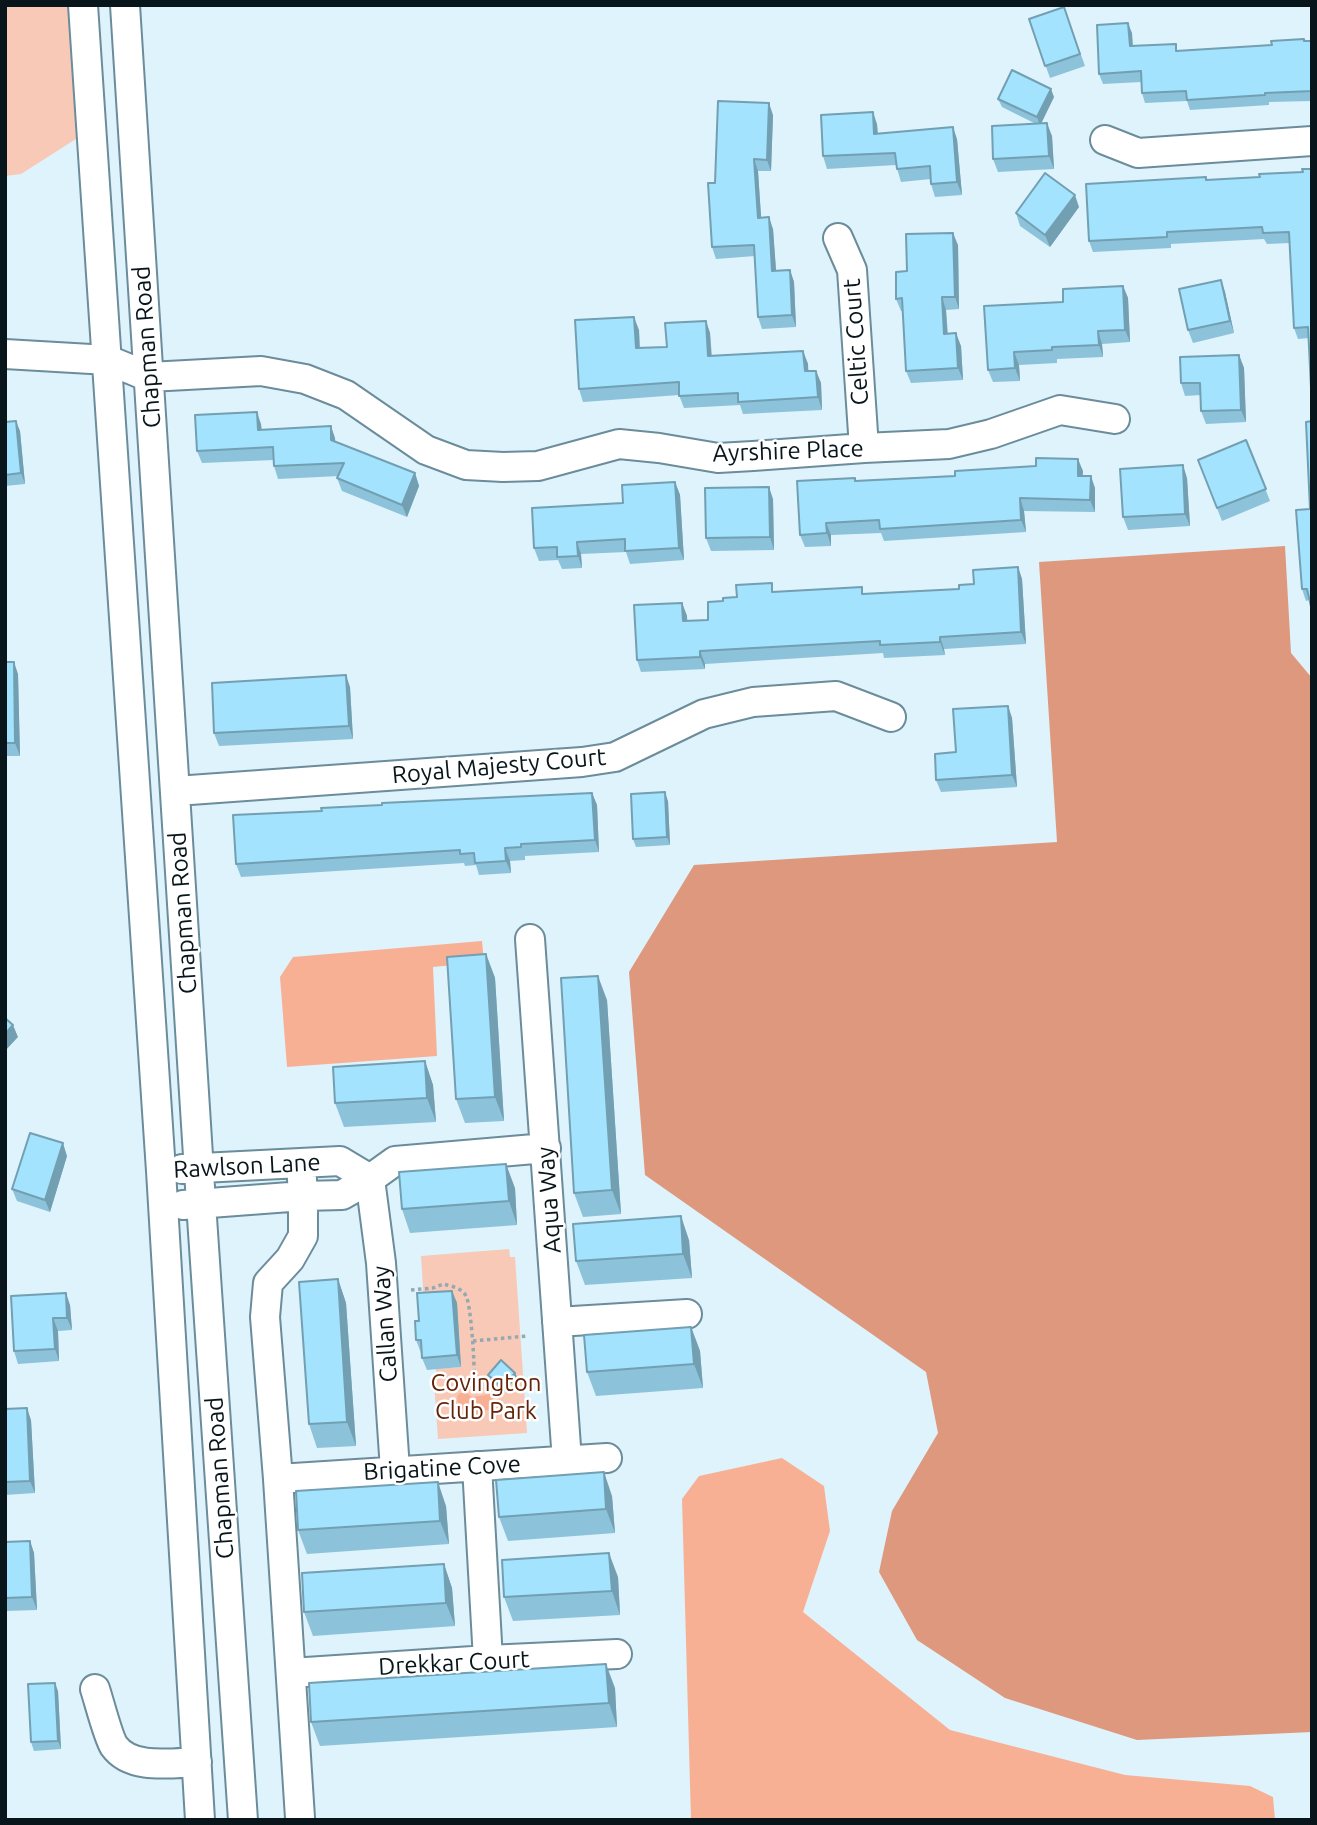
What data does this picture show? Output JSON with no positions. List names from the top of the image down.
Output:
{
  "streets": {
    "street": [
      "Celtic Court",
      "Chapman Road",
      "Ayrshire Place",
      "Royal Majesty Court",
      "Rawlson Lane",
      "Aqua Way",
      "Callan Way",
      "Brigatine Cove",
      "Drekkar Court"
    ]
  },
  "crossings": [
    ["Celtic Court", "Ayrshire Place"],
    ["Chapman Road", "Ayrshire Place"],
    ["Chapman Road", "Royal Majesty Court"],
    ["Chapman Road", "Rawlson Lane"],
    ["Rawlson Lane", "Aqua Way"],
    ["Rawlson Lane", "Callan Way"],
    ["Aqua Way", "Brigatine Cove"],
    ["Callan Way", "Brigatine Cove"]
  ],
  "parks": ["Covington Club Park"]
}
